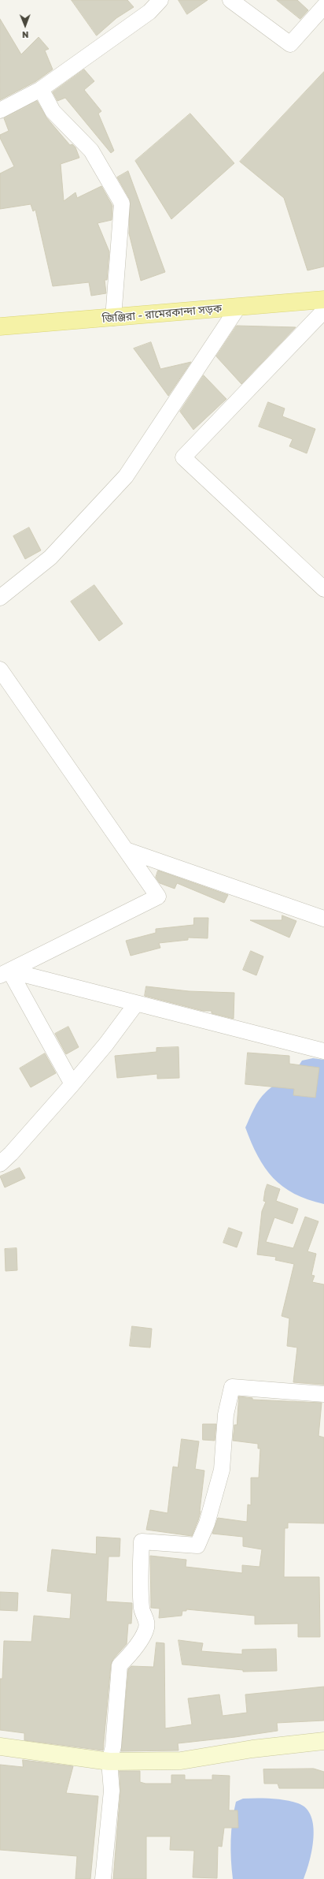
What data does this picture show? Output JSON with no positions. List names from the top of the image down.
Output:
{
  "streets": {
    "main road": ["জিঞ্জিরা - রামেরকান্দা সড়ক"]
  },
  "north": "bottom"
}
